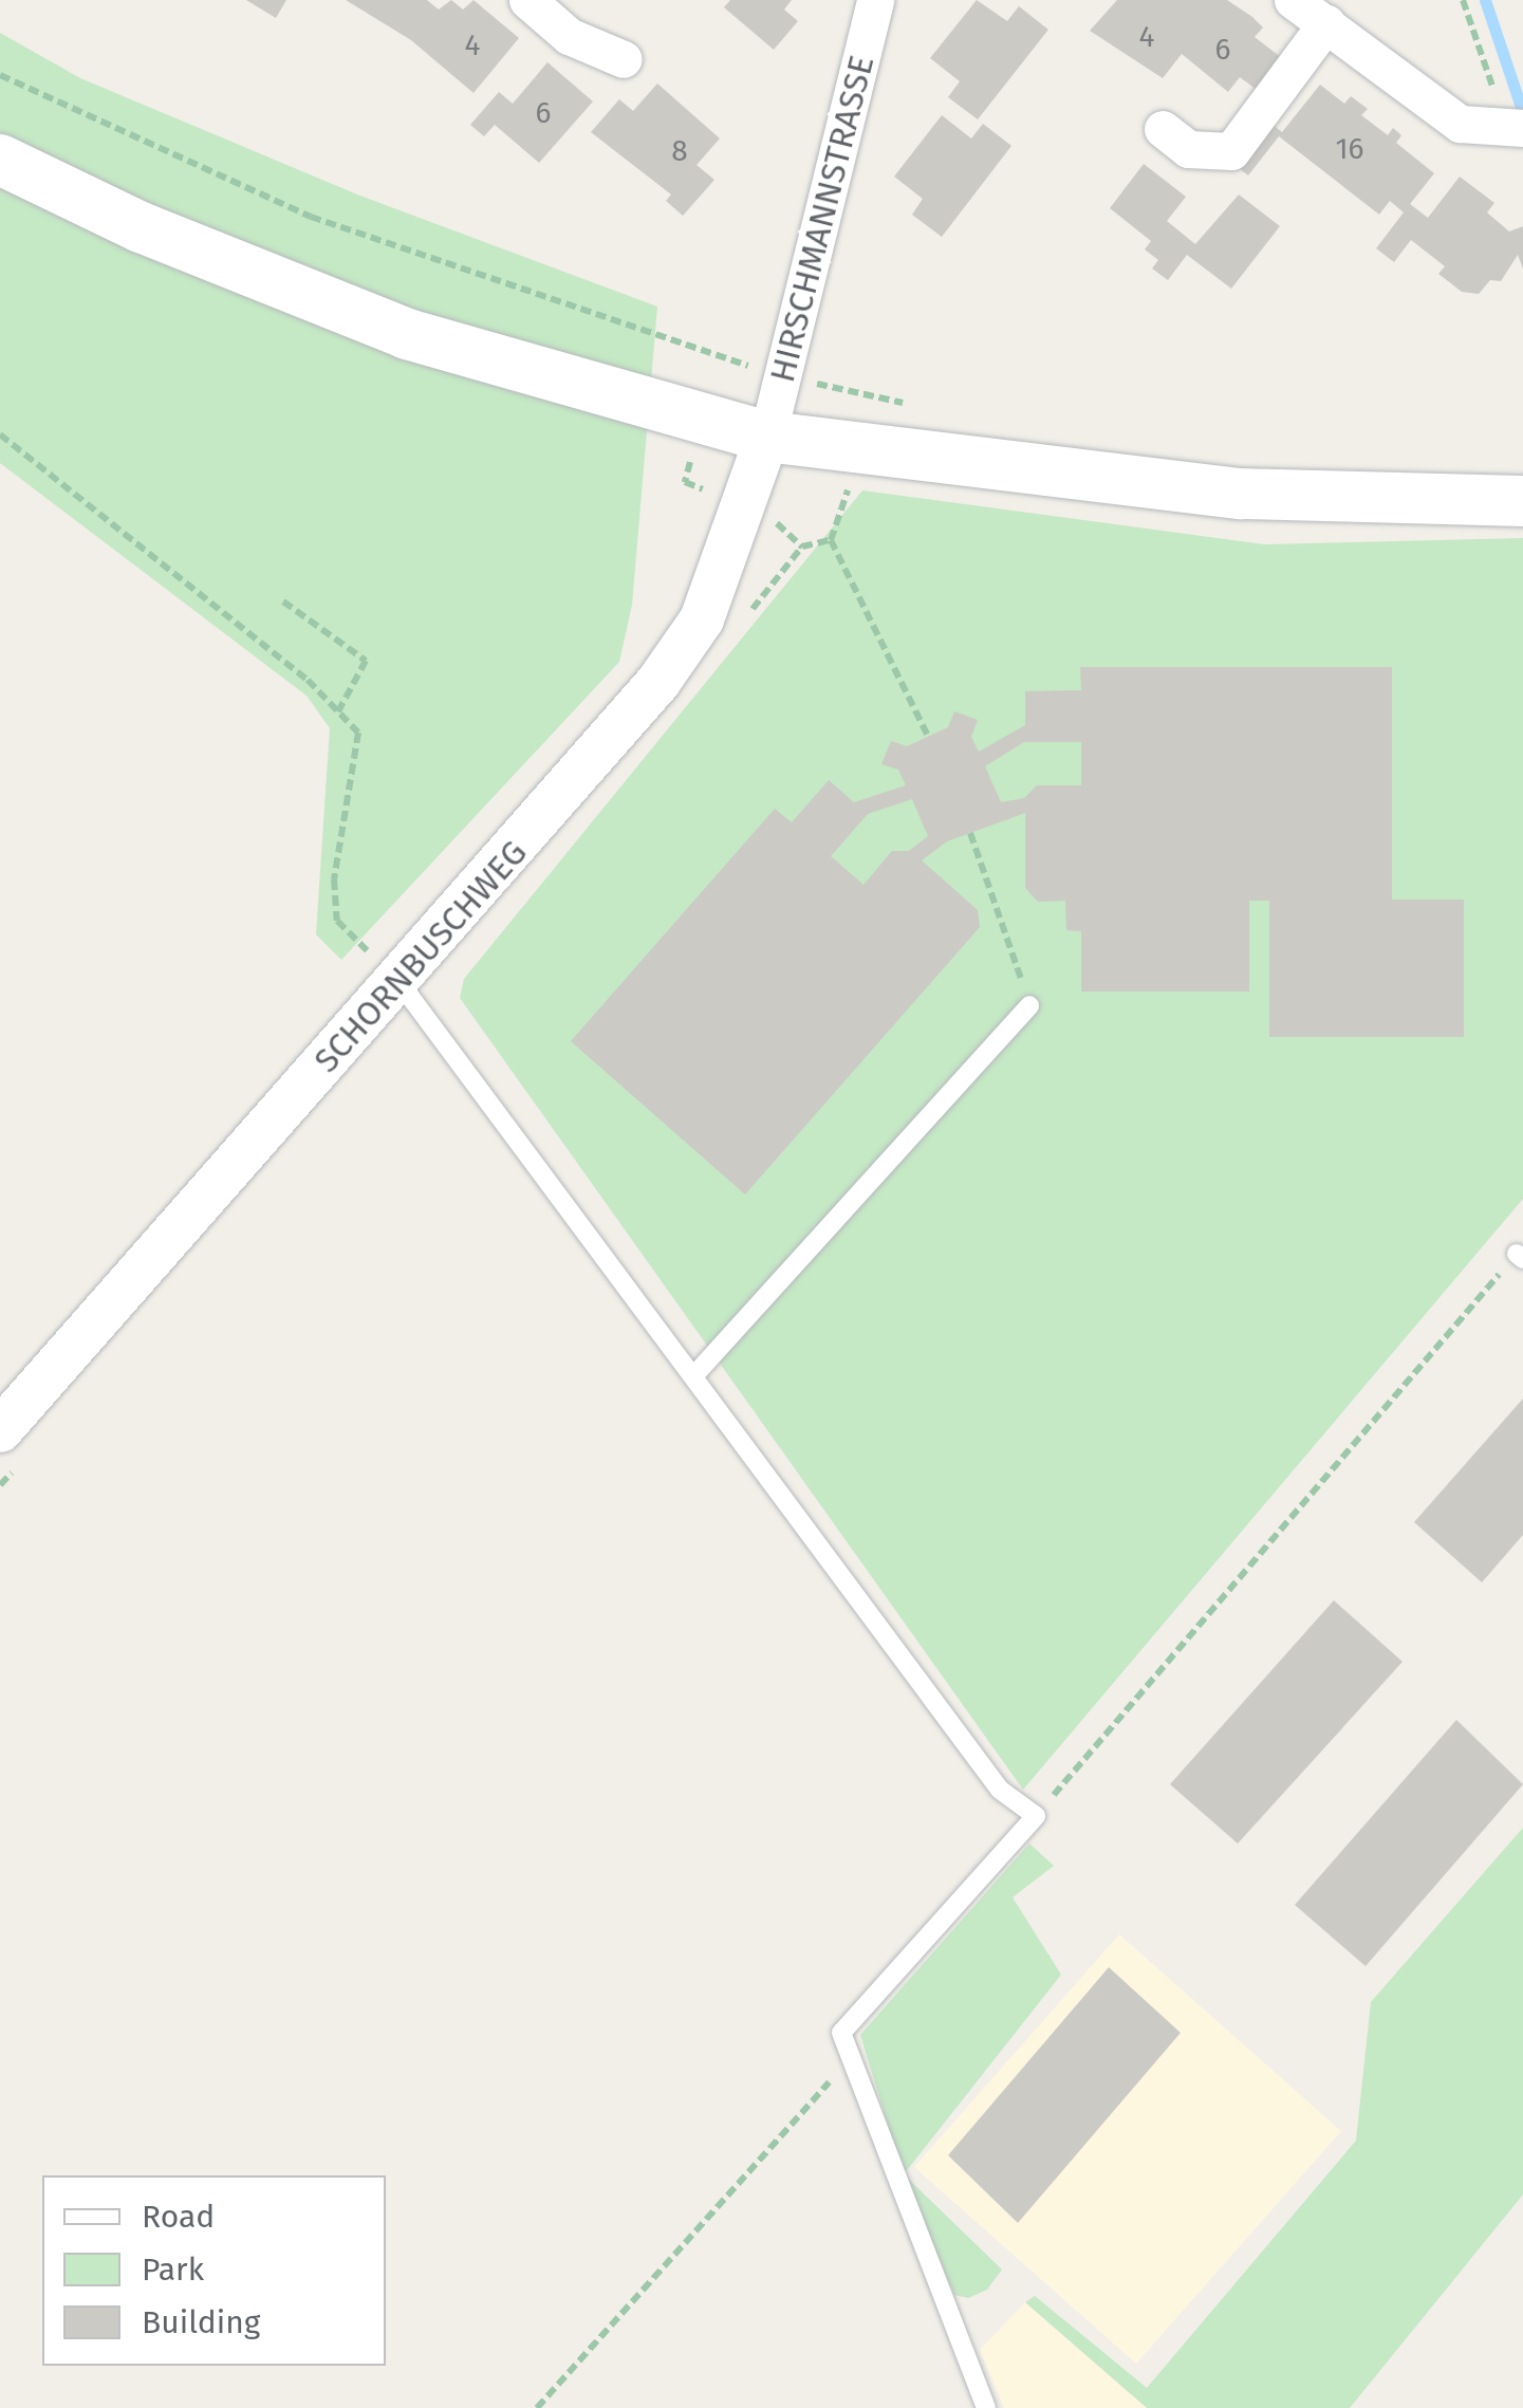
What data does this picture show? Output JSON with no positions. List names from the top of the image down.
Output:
{
  "streets": {
    "street": ["HIRSCHMANNSTRASSE", "SCHORNBUSCHWEG"]
  },
  "crossings": [
    ["HIRSCHMANNSTRASSE", "SCHORNBUSCHWEG"]
  ],
  "house_numbers": [
    "4",
    "4",
    "6",
    "6",
    "16",
    "8"
  ],
  "legend": ["Road", "Park", "Building"]
}
